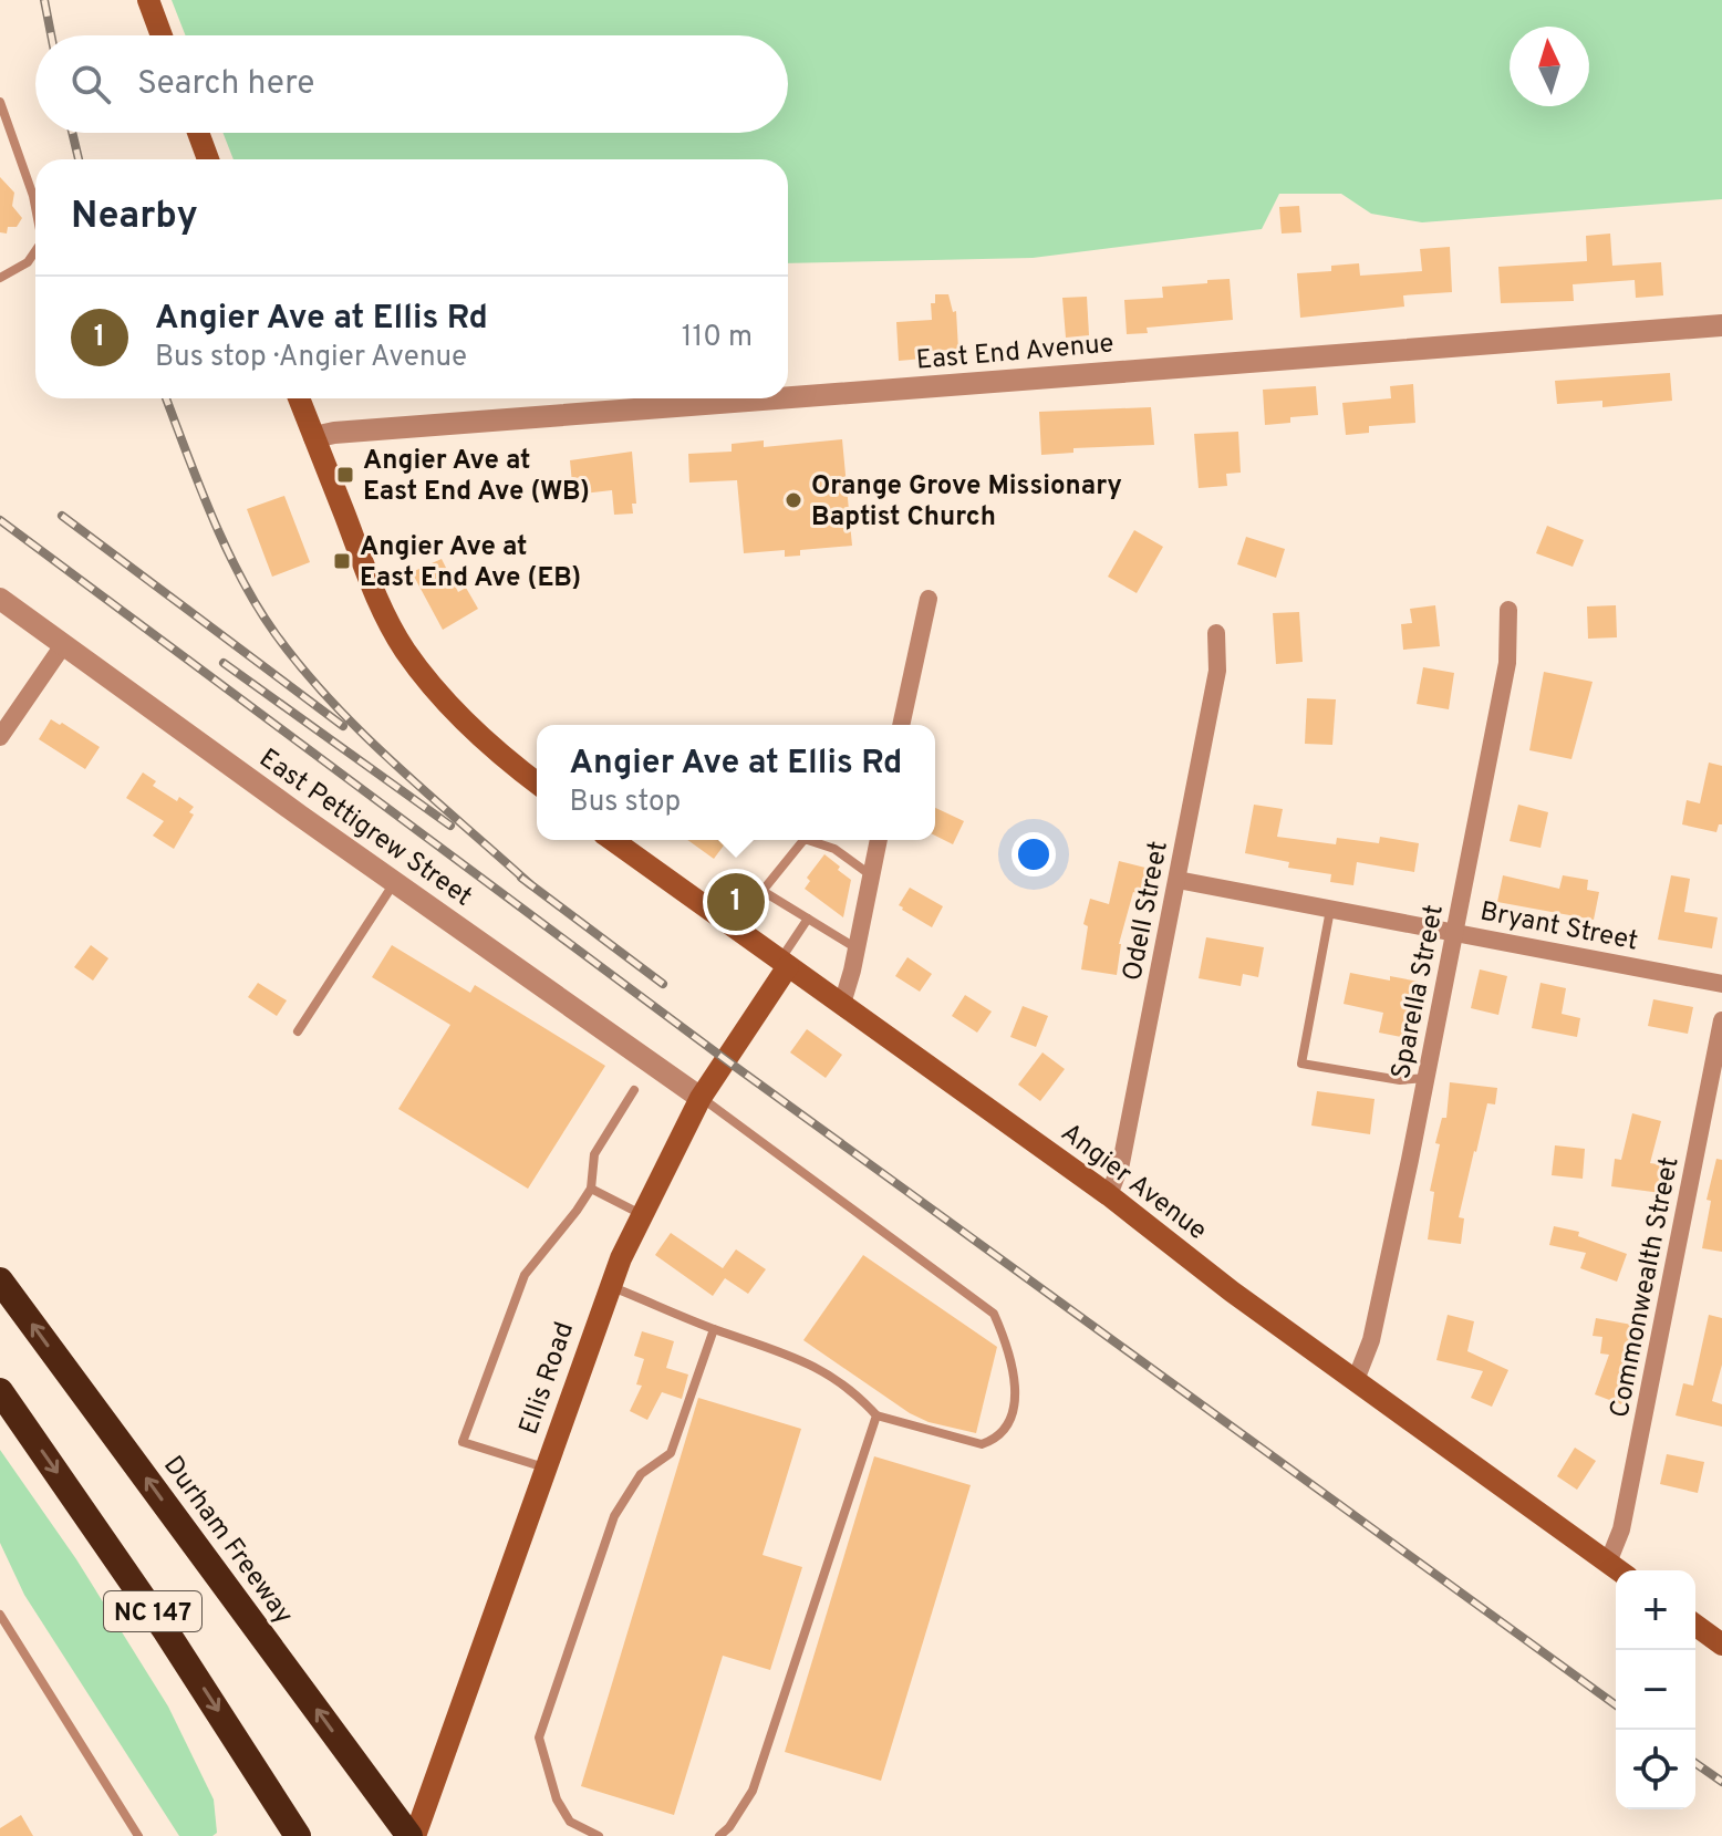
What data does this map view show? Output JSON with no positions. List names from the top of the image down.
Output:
{
  "streets": {
    "highway": ["Durham Freeway", "NC 147"],
    "main road": ["Angier Avenue", "Ellis Road"],
    "street": [
      "East End Avenue",
      "East Pettigrew Street",
      "Odell Street",
      "Bryant Street",
      "Sparella Street",
      "Commonwealth Street"
    ]
  },
  "crossings": [
    ["East Pettigrew Street", "Ellis Road"],
    ["Odell Street", "Bryant Street"],
    ["Odell Street", "Angier Avenue"],
    ["Bryant Street", "Sparella Street"],
    ["Sparella Street", "Angier Avenue"],
    ["Angier Avenue", "Commonwealth Street"],
    ["Angier Avenue", "Ellis Road"],
    ["Ellis Road", "Durham Freeway"]
  ],
  "places": {
    "transit": ["Angier Ave at East End Ave (WB)", "Angier Ave at East End Ave (EB)"],
    "other": ["Orange Grove Missionary Baptist Church"]
  },
  "north": "top",
  "page": {
    "search": "Search here",
    "heading": "Nearby",
    "list": [
      {
        "mark": "1",
        "name": "Angier Ave at Ellis Rd",
        "note": "Bus stop · Angier Avenue",
        "value": "110 m"
      }
    ],
    "popup": ["Angier Ave at Ellis Rd", "Bus stop"],
    "pins": "1",
    "map_buttons": ["+", "−"]
  }
}
